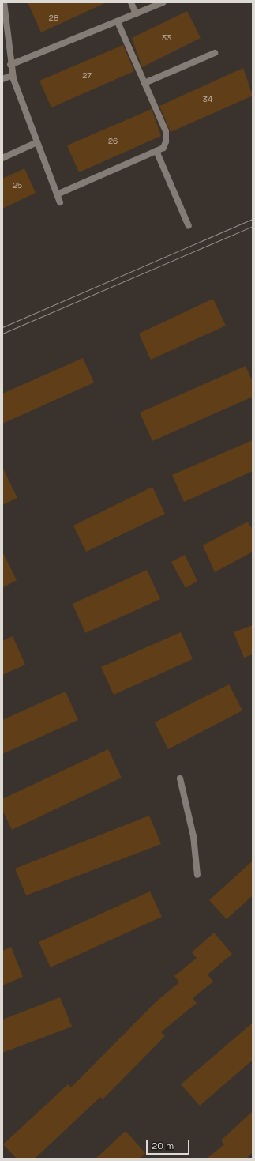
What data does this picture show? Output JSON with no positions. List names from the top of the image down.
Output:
{
  "house_numbers": [
    "28",
    "33",
    "27",
    "34",
    "26",
    "25"
  ],
  "scale_bar": "20 m"
}
